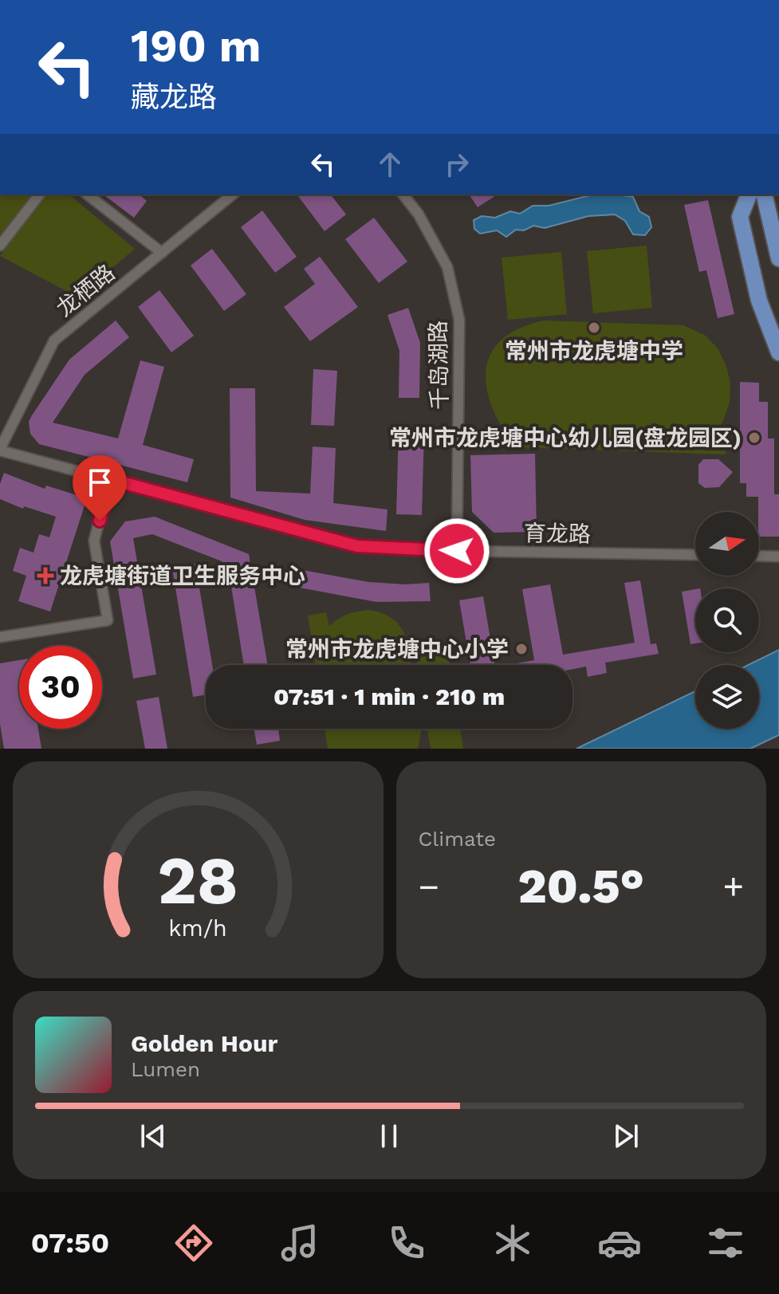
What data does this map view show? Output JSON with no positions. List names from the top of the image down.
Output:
{
  "streets": {
    "street": ["龙栖路", "千岛湖路", "育龙路"]
  },
  "crossings": [
    ["龙栖路", "育龙路"],
    ["千岛湖路", "育龙路"]
  ],
  "places": {
    "other": ["常州市龙虎塘中学", "常州市龙虎塘中心幼儿园(盘龙园区)", "常州市龙虎塘中心小学"],
    "health": ["龙虎塘街道卫生服务中心"]
  },
  "north": "right",
  "page": {
    "turn": ["190 m", "藏龙路"],
    "limit": "30",
    "trip": "07:51 · 1 min · 210 m",
    "tile": "Climate",
    "heat": ["−", "20.5°", "+"],
    "song": ["Golden Hour", "Lumen"],
    "tabs": "07:50",
    "gauge": ["28", "km/h"]
  }
}
